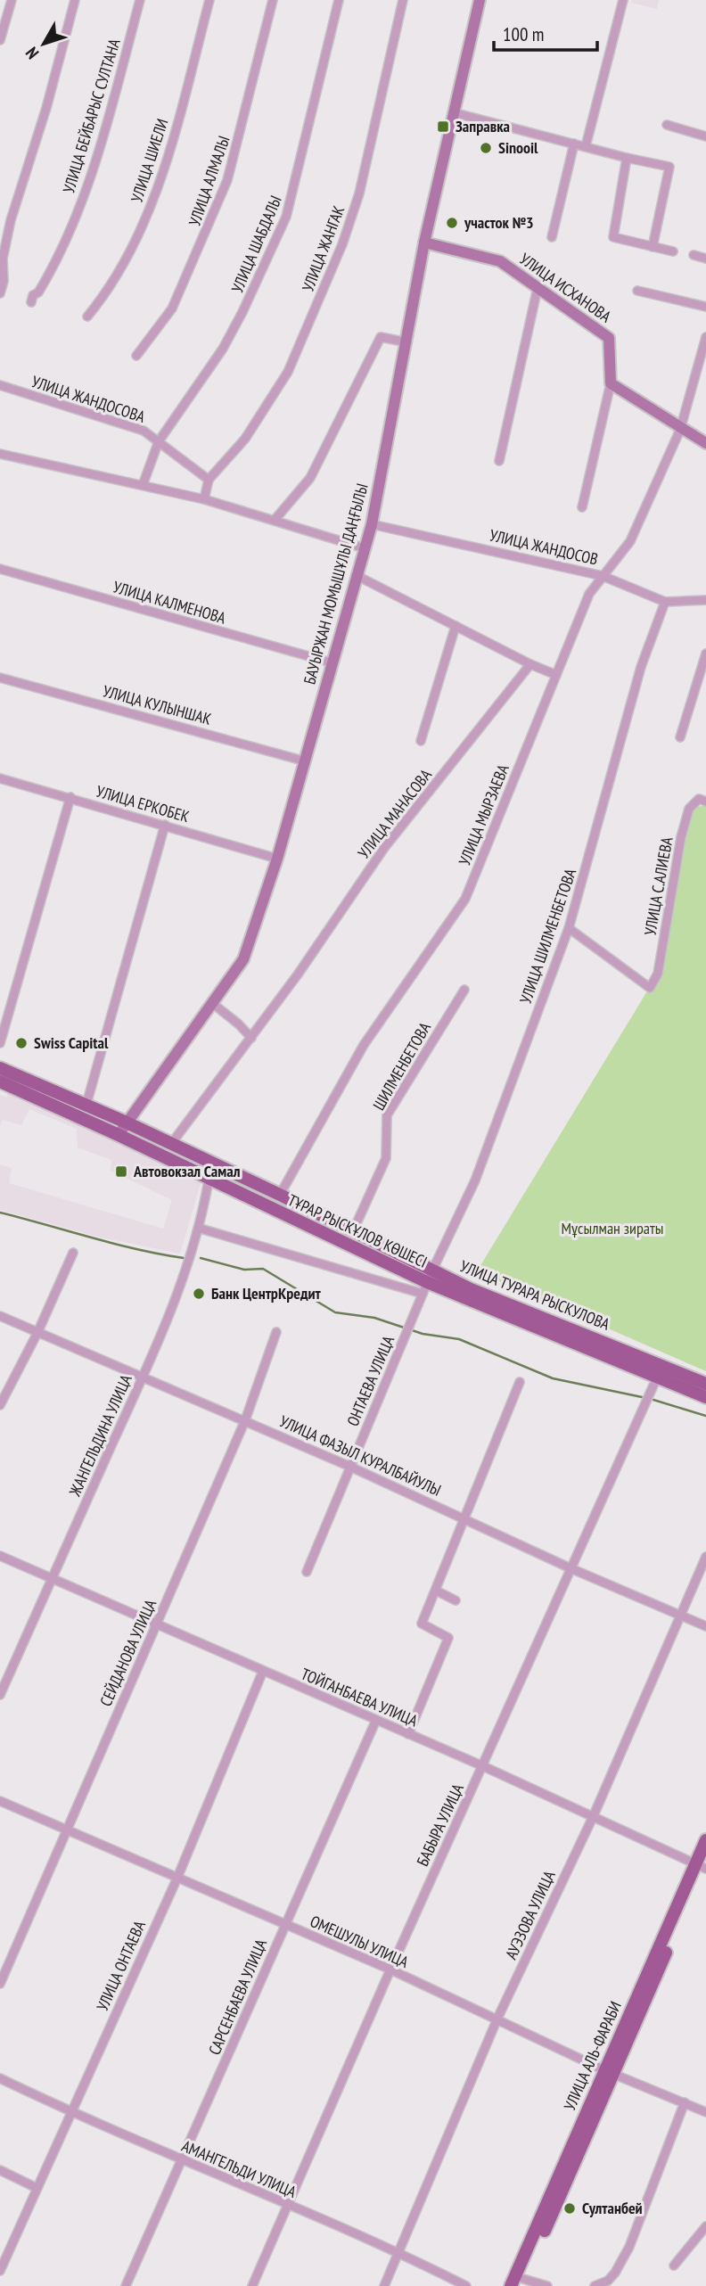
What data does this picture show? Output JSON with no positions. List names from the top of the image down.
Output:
{
  "streets": {
    "main road": [
      "УЛИЦА ИСХАНОВА",
      "БАУЫРЖАН МОМЫШҰЛЫ ДАҢҒЫЛЫ",
      "ТҰРАР РЫСКҰЛОВ КӨШЕСІ",
      "УЛИЦА ТУРАРА РЫСКУЛОВА",
      "УЛИЦА АЛЬ-ФАРАБИ"
    ],
    "street": [
      "УЛИЦА БЕЙБАРЫС СУЛТАНА",
      "УЛИЦА ШИЕЛИ",
      "УЛИЦА АЛМАЛЫ",
      "УЛИЦА ШАБДАЛЫ",
      "УЛИЦА ЖАНГАК",
      "УЛИЦА ЖАНДОСОВА",
      "УЛИЦА ЖАНДОСОВ",
      "УЛИЦА КАЛМЕНОВА",
      "УЛИЦА КУЛЫНШАК",
      "УЛИЦА ЕРКОБЕК",
      "УЛИЦА МАНАСОВА",
      "УЛИЦА МЫРЗАЕВА",
      "УЛИЦА С.АЛИЕВА",
      "УЛИЦА ШИЛМЕНБЕТОВА",
      "ШИЛМЕНБЕТОВА",
      "ОНТАЕВА УЛИЦА",
      "ЖАНГЕЛЬДИНА УЛИЦА",
      "УЛИЦА ФАЗЫЛ КУРАЛБАЙУЛЫ",
      "СЕЙДАНОВА УЛИЦА",
      "ТОЙГАНБАЕВА УЛИЦА",
      "БАБЫРА УЛИЦА",
      "АУЭЗОВА УЛИЦА",
      "ОМЕШУЛЫ УЛИЦА",
      "УЛИЦА ОНТАЕВА",
      "САРСЕНБАЕВА УЛИЦА",
      "АМАНГЕЛЬДИ УЛИЦА"
    ]
  },
  "crossings": [
    ["УЛИЦА ШАБДАЛЫ", "УЛИЦА ЖАНДОСОВА"],
    ["УЛИЦА ЖАНГАК", "УЛИЦА ЖАНДОСОВА"],
    ["УЛИЦА ИСХАНОВА", "БАУЫРЖАН МОМЫШҰЛЫ ДАҢҒЫЛЫ"],
    ["УЛИЦА ЖАНДОСОВ", "БАУЫРЖАН МОМЫШҰЛЫ ДАҢҒЫЛЫ"],
    ["УЛИЦА ЖАНДОСОВ", "УЛИЦА МЫРЗАЕВА"],
    ["УЛИЦА ЖАНДОСОВ", "УЛИЦА ШИЛМЕНБЕТОВА"],
    ["БАУЫРЖАН МОМЫШҰЛЫ ДАҢҒЫЛЫ", "УЛИЦА КАЛМЕНОВА"],
    ["БАУЫРЖАН МОМЫШҰЛЫ ДАҢҒЫЛЫ", "УЛИЦА КУЛЫНШАК"],
    ["БАУЫРЖАН МОМЫШҰЛЫ ДАҢҒЫЛЫ", "УЛИЦА ЕРКОБЕК"],
    ["БАУЫРЖАН МОМЫШҰЛЫ ДАҢҒЫЛЫ", "ТҰРАР РЫСКҰЛОВ КӨШЕСІ"],
    ["УЛИЦА МАНАСОВА", "УЛИЦА ТУРАРА РЫСКУЛОВА"],
    ["УЛИЦА МЫРЗАЕВА", "УЛИЦА ТУРАРА РЫСКУЛОВА"],
    ["УЛИЦА С.АЛИЕВА", "УЛИЦА ШИЛМЕНБЕТОВА"],
    ["УЛИЦА ШИЛМЕНБЕТОВА", "ТҰРАР РЫСКҰЛОВ КӨШЕСІ"],
    ["УЛИЦА ШИЛМЕНБЕТОВА", "УЛИЦА ТУРАРА РЫСКУЛОВА"],
    ["УЛИЦА ШИЛМЕНБЕТОВА", "ОНТАЕВА УЛИЦА"],
    ["ШИЛМЕНБЕТОВА", "УЛИЦА ТУРАРА РЫСКУЛОВА"],
    ["ТҰРАР РЫСКҰЛОВ КӨШЕСІ", "УЛИЦА ТУРАРА РЫСКУЛОВА"],
    ["ТҰРАР РЫСКҰЛОВ КӨШЕСІ", "ОНТАЕВА УЛИЦА"],
    ["ТҰРАР РЫСКҰЛОВ КӨШЕСІ", "ЖАНГЕЛЬДИНА УЛИЦА"],
    ["ТҰРАР РЫСКҰЛОВ КӨШЕСІ", "БАБЫРА УЛИЦА"],
    ["УЛИЦА ТУРАРА РЫСКУЛОВА", "ОНТАЕВА УЛИЦА"],
    ["ОНТАЕВА УЛИЦА", "УЛИЦА ФАЗЫЛ КУРАЛБАЙУЛЫ"],
    ["ЖАНГЕЛЬДИНА УЛИЦА", "УЛИЦА ФАЗЫЛ КУРАЛБАЙУЛЫ"],
    ["ЖАНГЕЛЬДИНА УЛИЦА", "ТОЙГАНБАЕВА УЛИЦА"],
    ["УЛИЦА ФАЗЫЛ КУРАЛБАЙУЛЫ", "СЕЙДАНОВА УЛИЦА"],
    ["УЛИЦА ФАЗЫЛ КУРАЛБАЙУЛЫ", "БАБЫРА УЛИЦА"],
    ["УЛИЦА ФАЗЫЛ КУРАЛБАЙУЛЫ", "АУЭЗОВА УЛИЦА"],
    ["СЕЙДАНОВА УЛИЦА", "ТОЙГАНБАЕВА УЛИЦА"],
    ["СЕЙДАНОВА УЛИЦА", "ОМЕШУЛЫ УЛИЦА"],
    ["ТОЙГАНБАЕВА УЛИЦА", "БАБЫРА УЛИЦА"],
    ["ТОЙГАНБАЕВА УЛИЦА", "АУЭЗОВА УЛИЦА"],
    ["ТОЙГАНБАЕВА УЛИЦА", "УЛИЦА ОНТАЕВА"],
    ["ТОЙГАНБАЕВА УЛИЦА", "САРСЕНБАЕВА УЛИЦА"],
    ["ТОЙГАНБАЕВА УЛИЦА", "УЛИЦА АЛЬ-ФАРАБИ"],
    ["БАБЫРА УЛИЦА", "ОМЕШУЛЫ УЛИЦА"],
    ["БАБЫРА УЛИЦА", "АМАНГЕЛЬДИ УЛИЦА"],
    ["АУЭЗОВА УЛИЦА", "ОМЕШУЛЫ УЛИЦА"],
    ["АУЭЗОВА УЛИЦА", "АМАНГЕЛЬДИ УЛИЦА"],
    ["ОМЕШУЛЫ УЛИЦА", "УЛИЦА ОНТАЕВА"],
    ["ОМЕШУЛЫ УЛИЦА", "САРСЕНБАЕВА УЛИЦА"],
    ["ОМЕШУЛЫ УЛИЦА", "УЛИЦА АЛЬ-ФАРАБИ"],
    ["УЛИЦА ОНТАЕВА", "АМАНГЕЛЬДИ УЛИЦА"],
    ["САРСЕНБАЕВА УЛИЦА", "АМАНГЕЛЬДИ УЛИЦА"]
  ],
  "parks": ["Мұсылман зираты"],
  "places": {
    "transit": ["Заправка", "Автовокзал Самал"],
    "other": [
      "Sinooil",
      "участок №3",
      "Swiss Capital",
      "Банк ЦентрКредит",
      "Султанбей"
    ]
  },
  "scale_bar": "100 m",
  "north": "bottom left"
}
